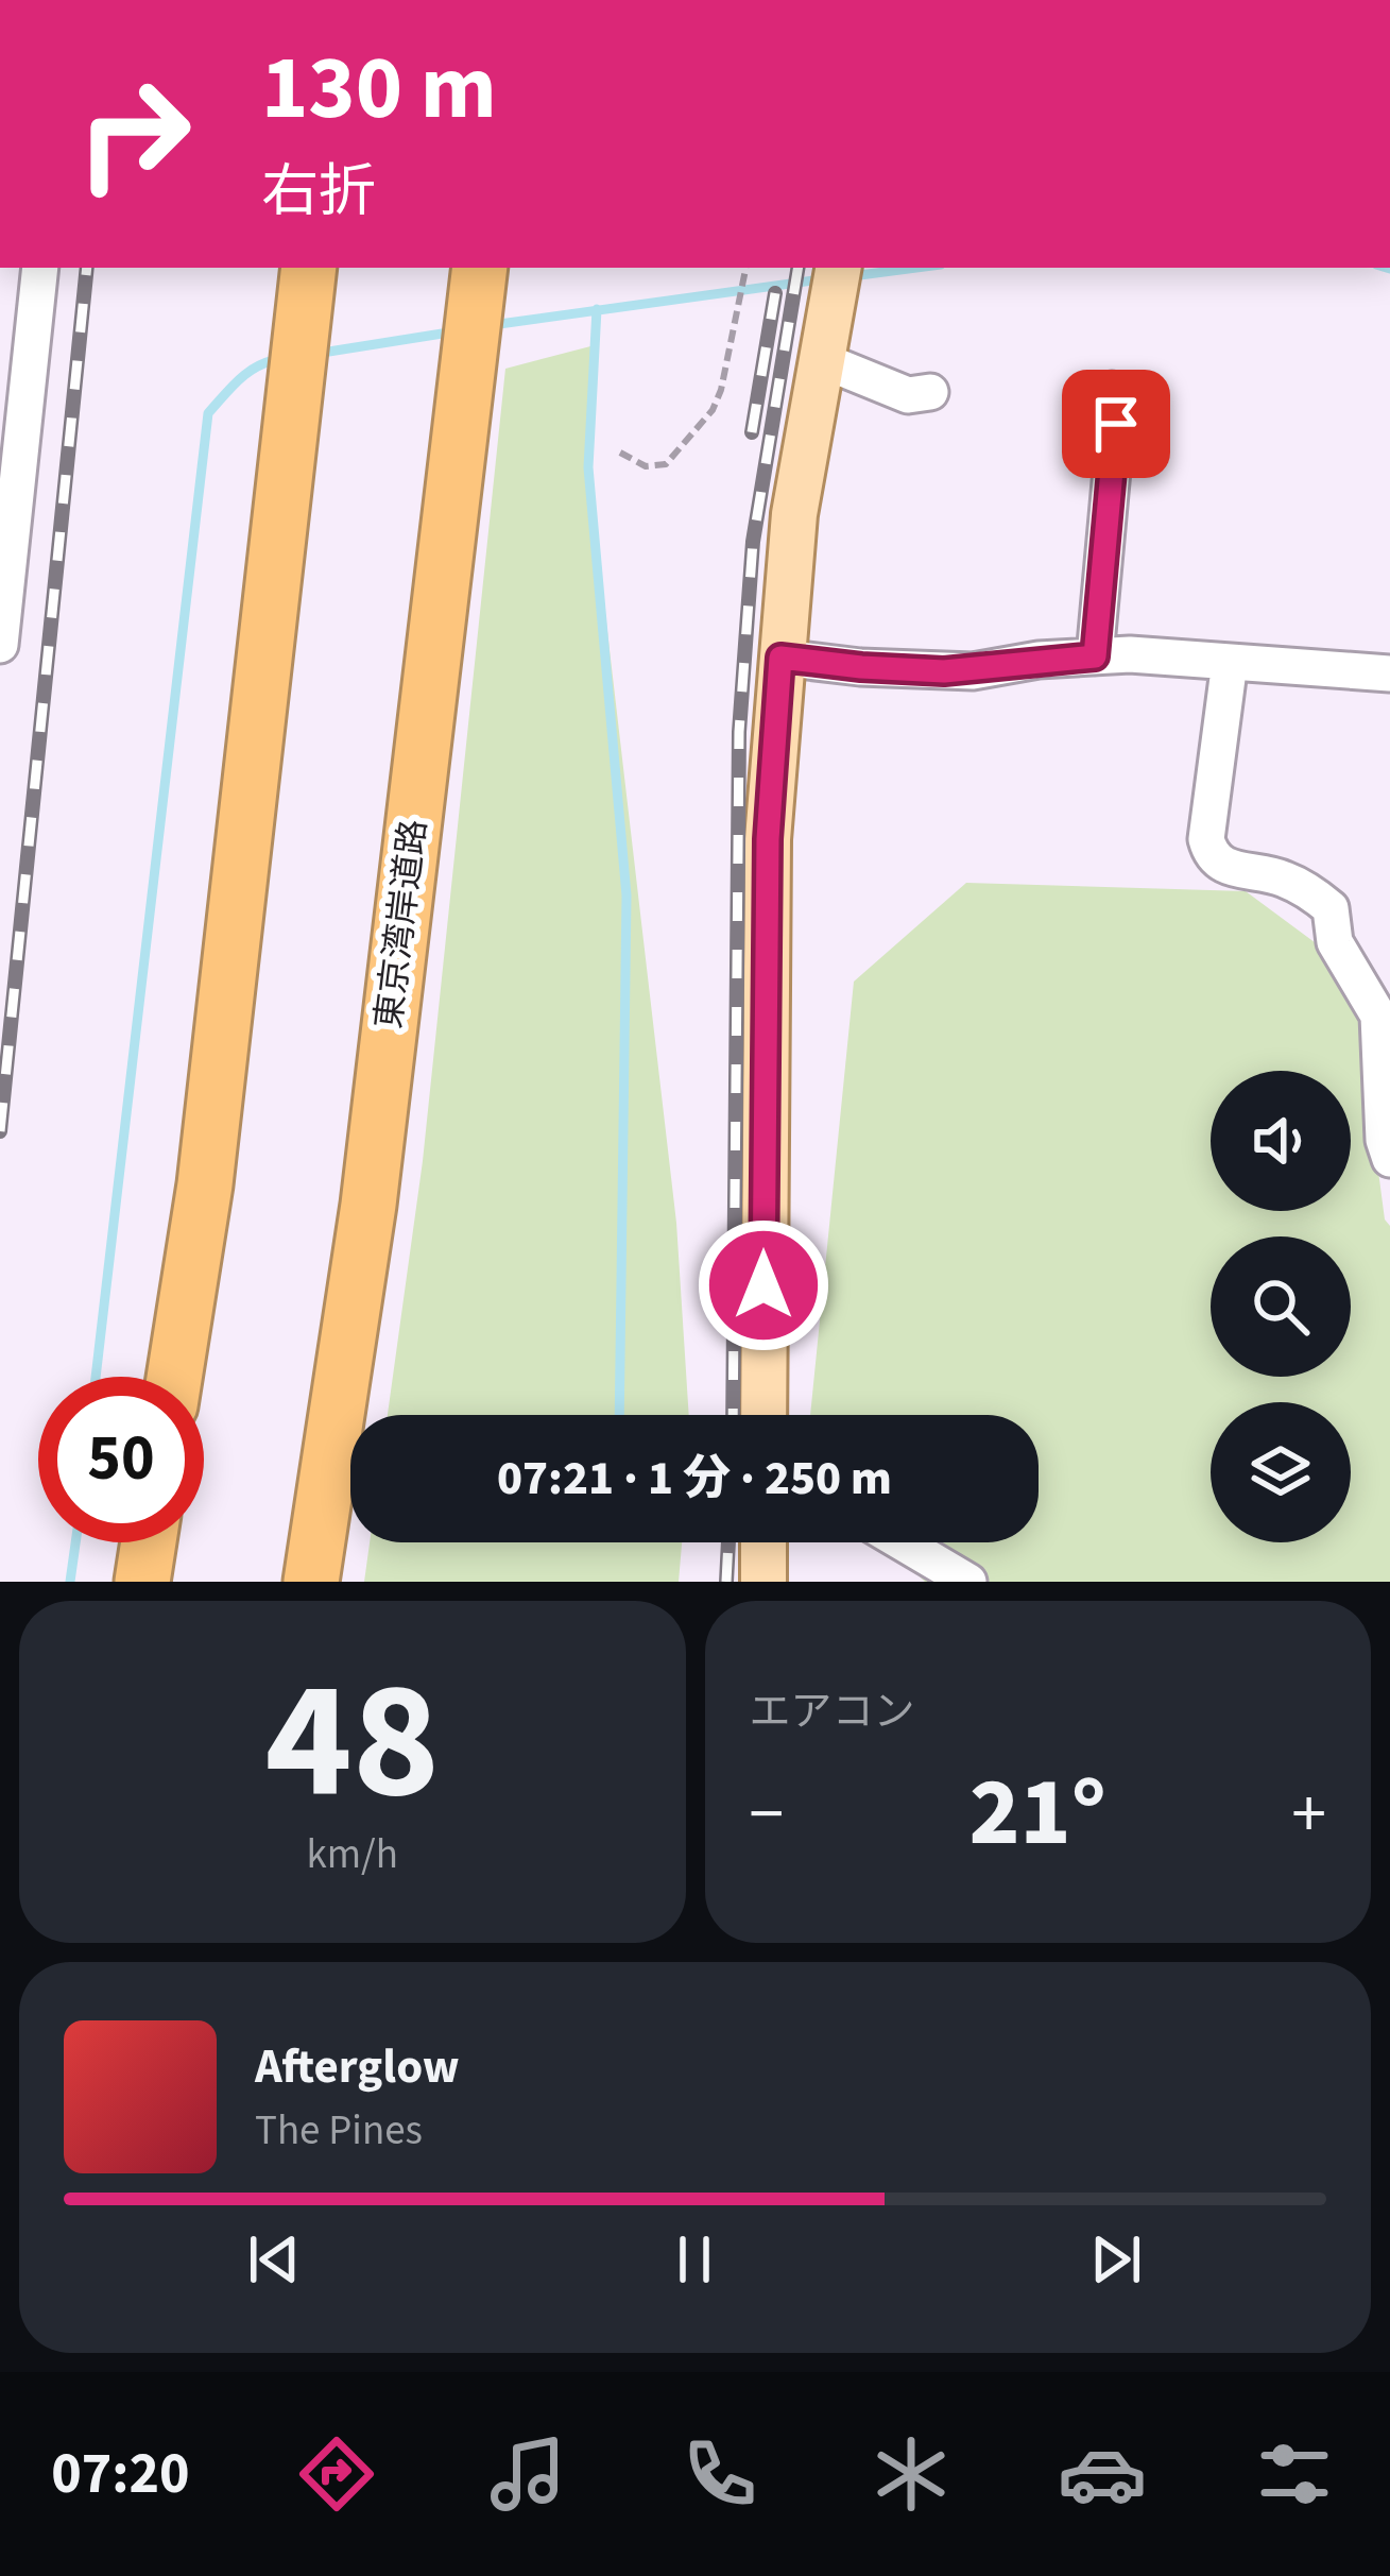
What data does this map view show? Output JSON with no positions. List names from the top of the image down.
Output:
{
  "streets": {
    "highway": ["東京湾岸道路"]
  },
  "page": {
    "turn": ["130 m", "右折"],
    "limit": "50",
    "trip": "07:21 · 1 分 · 250 m",
    "tile": [
      ["48", "km/h"],
      "エアコン"
    ],
    "heat": ["−", "21°", "+"],
    "song": ["Afterglow", "The Pines"],
    "tabs": "07:20"
  }
}
